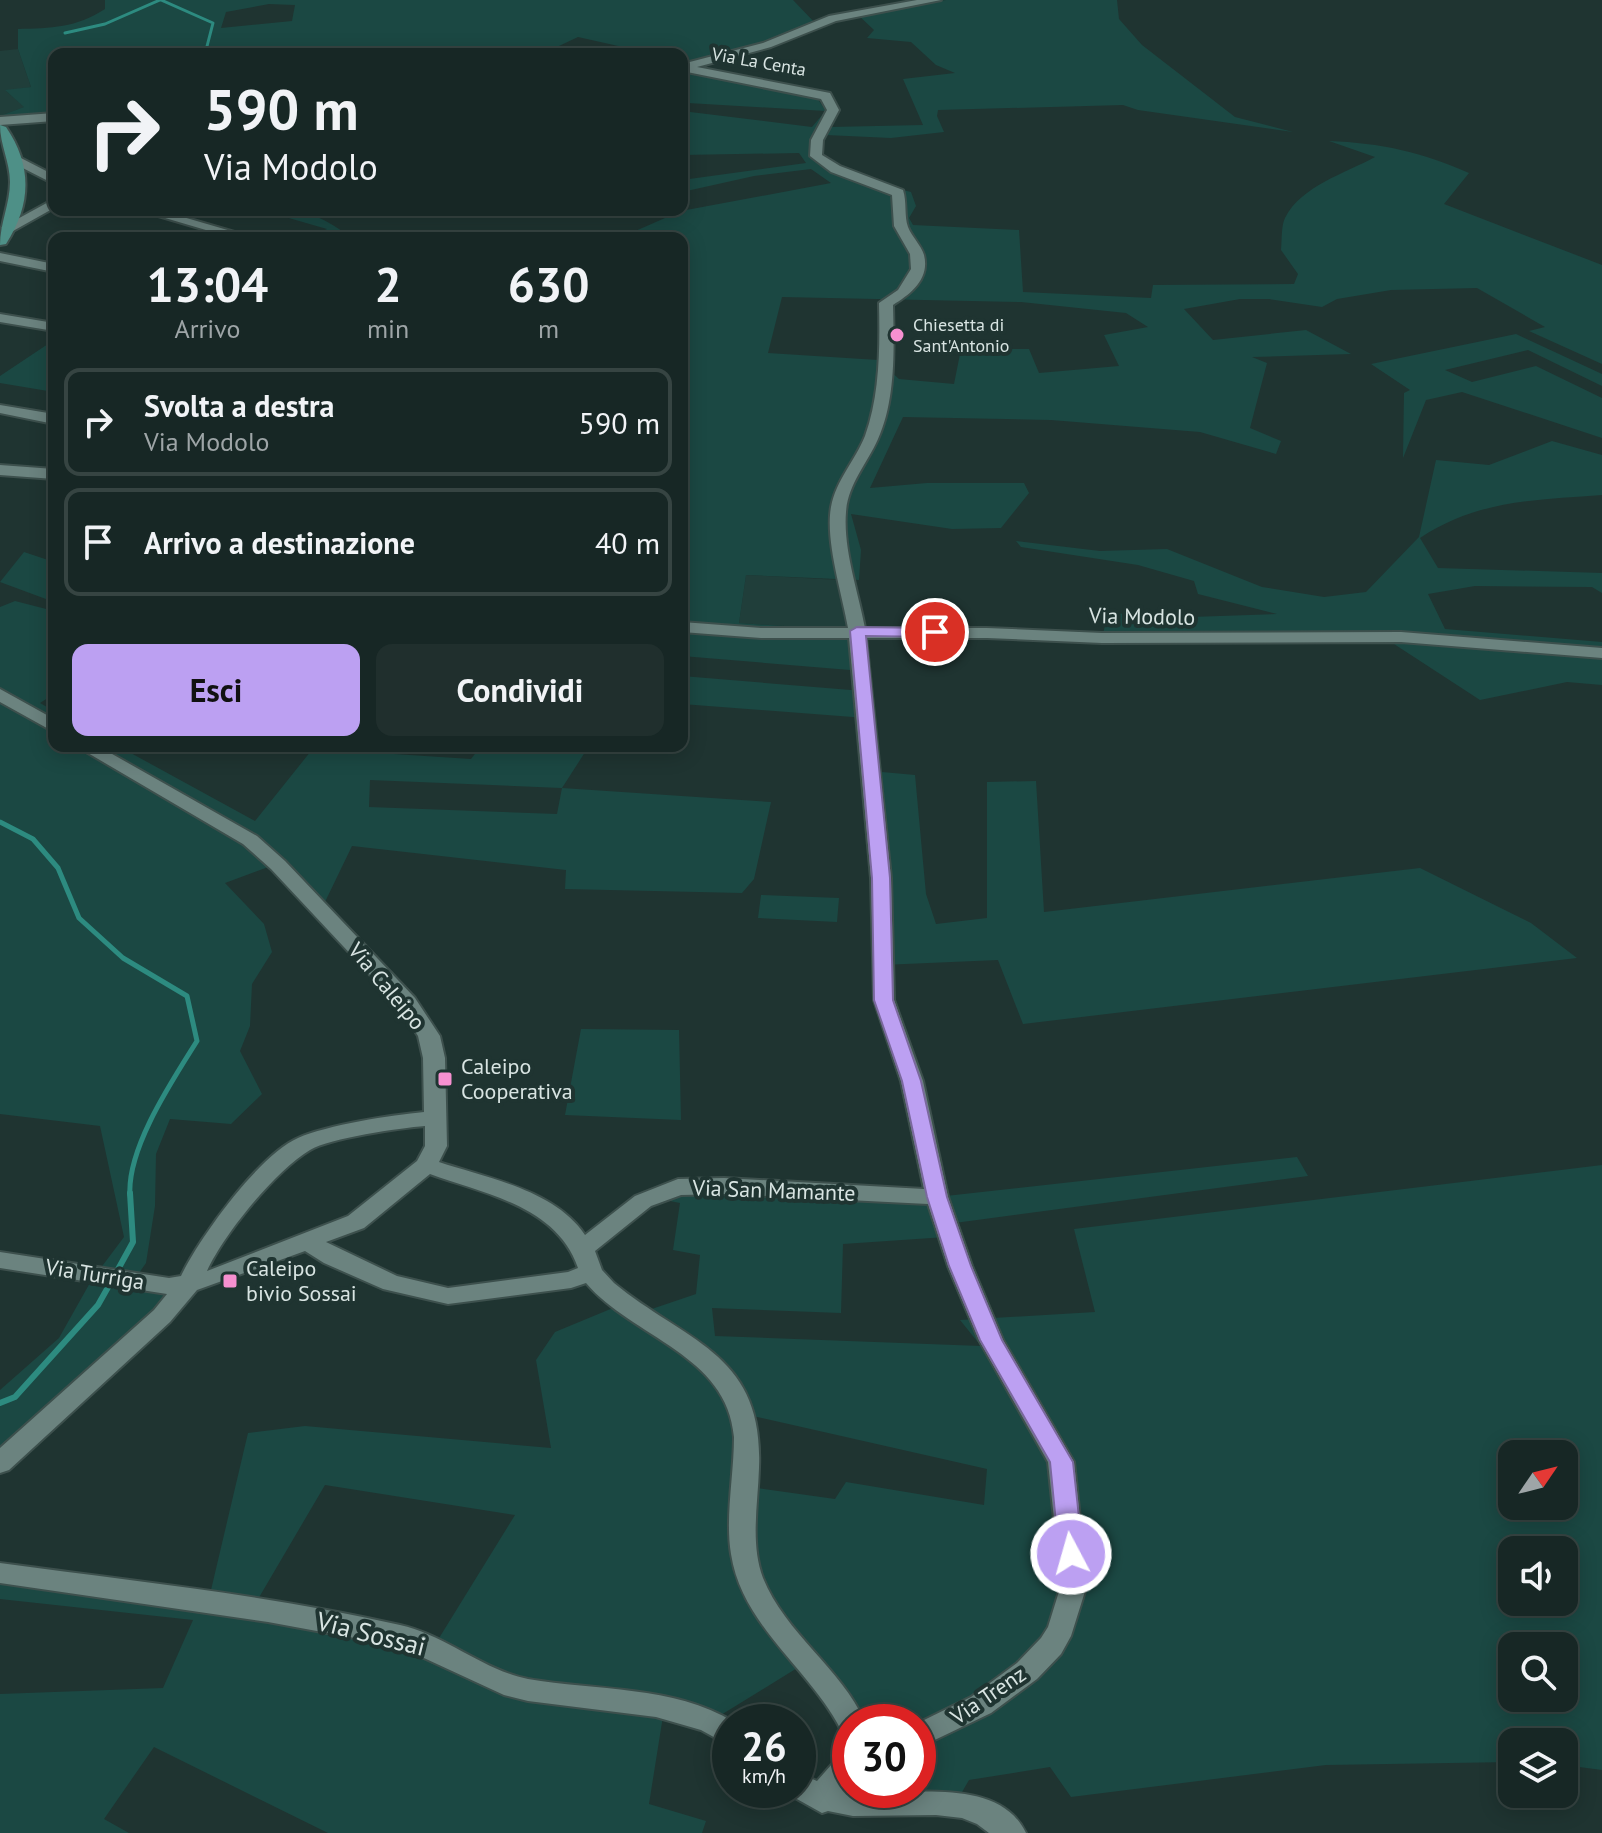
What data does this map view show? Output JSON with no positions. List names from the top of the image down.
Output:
{
  "streets": {
    "street": [
      "Via La Centa",
      "Via Modolo",
      "Via Caleipo",
      "Via San Mamante",
      "Via Turriga",
      "Via Sossai",
      "Via Trenz"
    ]
  },
  "crossings": [
    ["Via La Centa", "Via Modolo"],
    ["Via La Centa", "Via Trenz"],
    ["Via Modolo", "Via Trenz"],
    ["Via San Mamante", "Via Trenz"]
  ],
  "places": {
    "other": ["Chiesetta di Sant'Antonio"],
    "transit": ["Caleipo Cooperativa", "Caleipo bivio Sossai"]
  },
  "north": "top right",
  "page": {
    "turn": ["590 m", "Via Modolo"],
    "eta": [
      "13:04",
      "Arrivo",
      "2",
      "min",
      "630",
      "m"
    ],
    "list": [
      {
        "name": "Svolta a destra",
        "note": "Via Modolo",
        "value": "590 m"
      },
      {
        "name": "Arrivo a destinazione",
        "value": "40 m"
      }
    ],
    "buttons": ["Esci", "Condividi"],
    "speed": "26 km/h",
    "limit": "30"
  }
}
